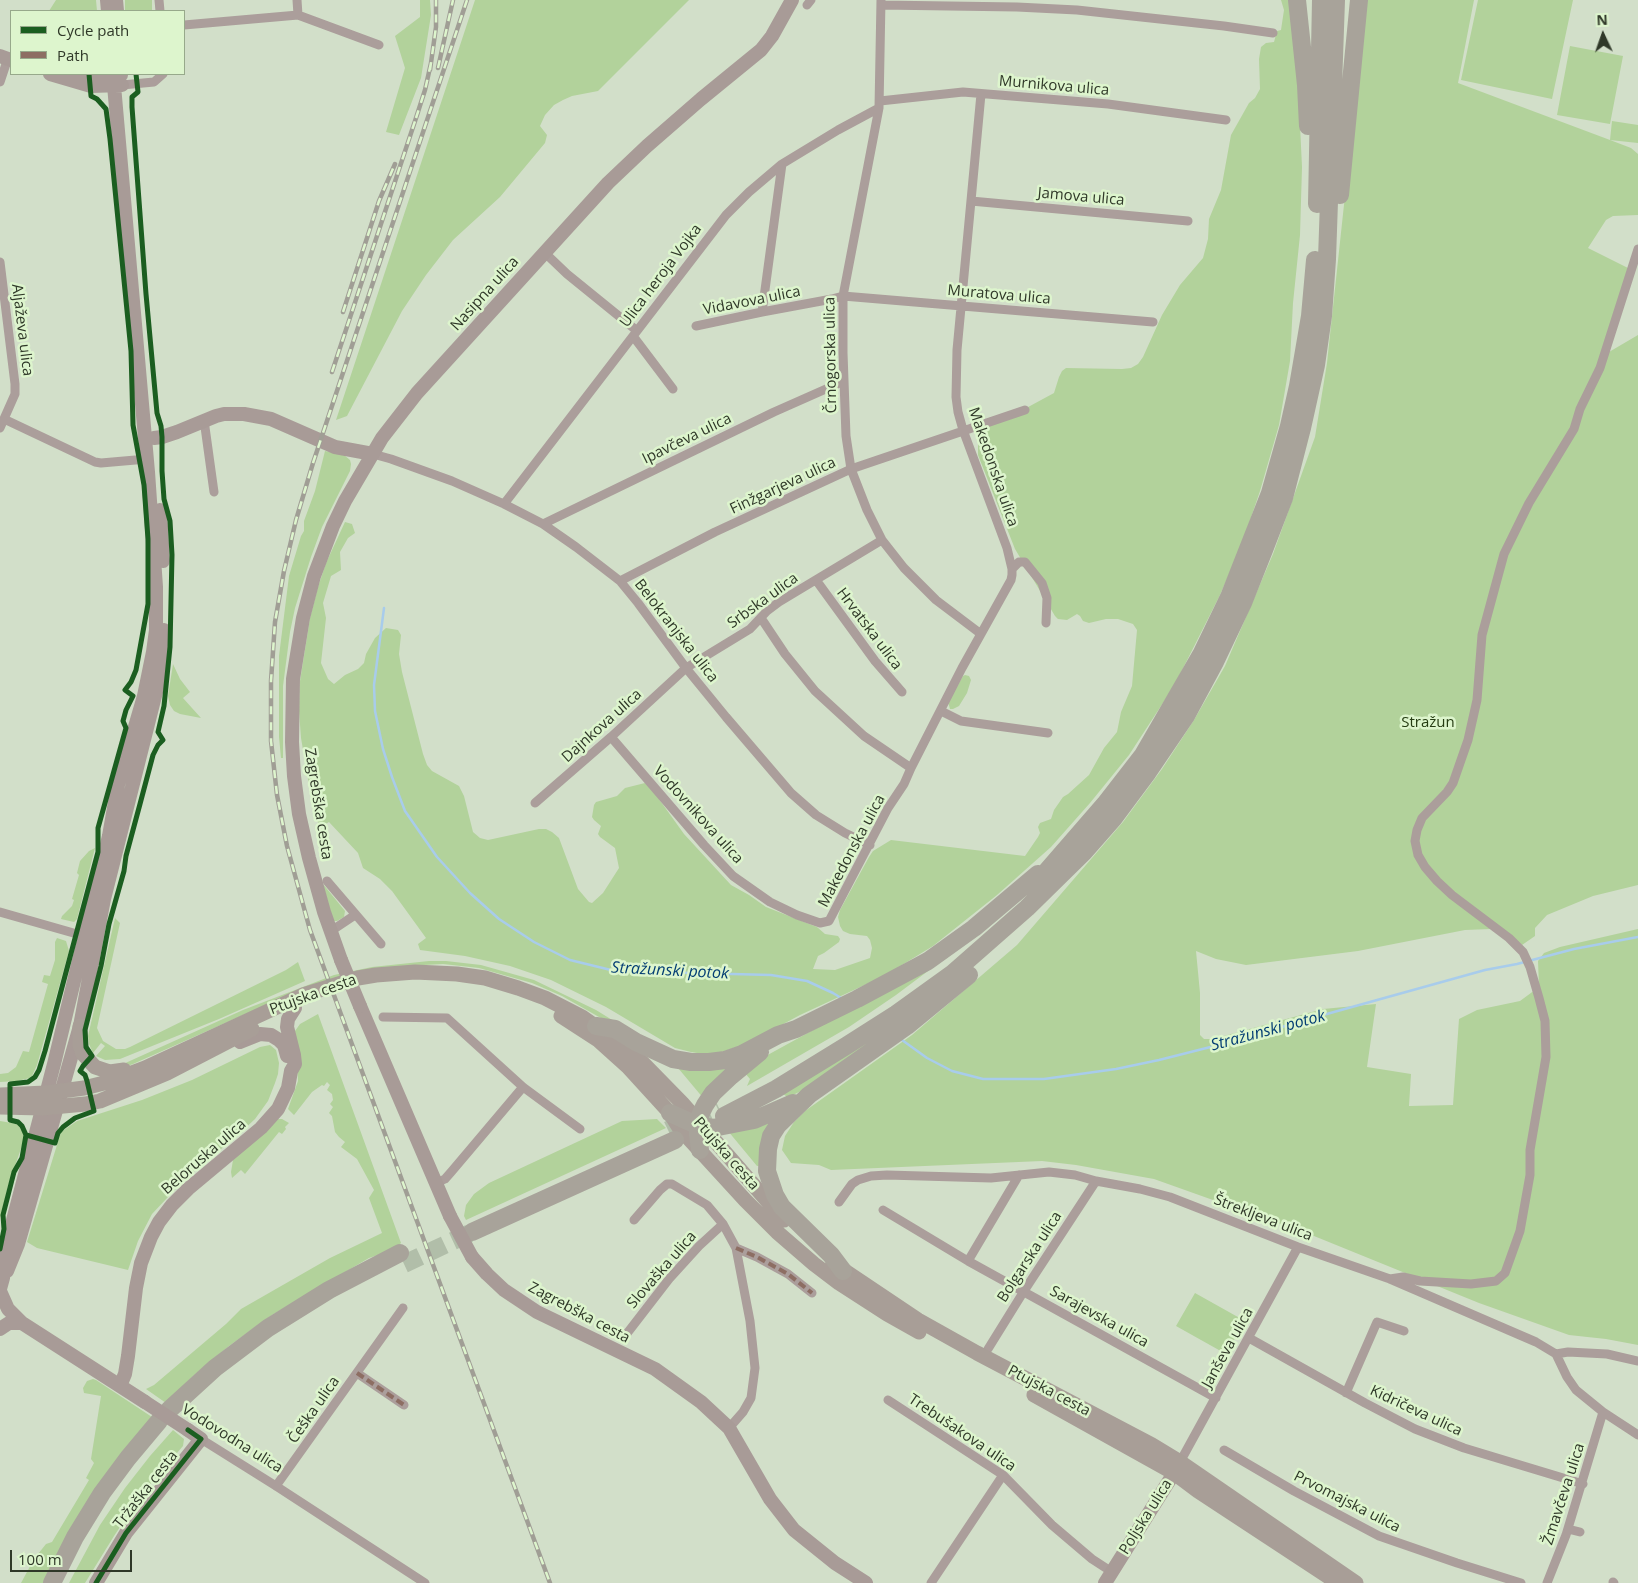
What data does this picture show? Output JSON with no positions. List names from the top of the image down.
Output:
{
  "streets": {
    "main road": ["Ptujska cesta"],
    "street": [
      "Murnikova ulica",
      "Jamova ulica",
      "Ulica heroja Vojka",
      "Nasipna ulica",
      "Muratova ulica",
      "Vidavova ulica",
      "Aljaževa ulica",
      "Črnogorska ulica",
      "Ipavčeva ulica",
      "Makedonska ulica",
      "Finžgarjeva ulica",
      "Srbska ulica",
      "Hrvatska ulica",
      "Belokranjska ulica",
      "Dajnkova ulica",
      "Zagrebška cesta",
      "Vodovnikova ulica",
      "Beloruska ulica",
      "Štrekljeva ulica",
      "Bolgarska ulica",
      "Slovaška ulica",
      "Sarajevska ulica",
      "Janševa ulica",
      "Češka ulica",
      "Kidričeva ulica",
      "Trebušakova ulica",
      "Vodovodna ulica",
      "Tržaška cesta",
      "Žmavčeva ulica",
      "Prvomajska ulica",
      "Poljska ulica"
    ]
  },
  "crossings": [
    ["Murnikova ulica", "Ulica heroja Vojka"],
    ["Murnikova ulica", "Črnogorska ulica"],
    ["Murnikova ulica", "Makedonska ulica"],
    ["Jamova ulica", "Makedonska ulica"],
    ["Ulica heroja Vojka", "Črnogorska ulica"],
    ["Ulica heroja Vojka", "Belokranjska ulica"],
    ["Nasipna ulica", "Belokranjska ulica"],
    ["Nasipna ulica", "Zagrebška cesta"],
    ["Muratova ulica", "Vidavova ulica"],
    ["Muratova ulica", "Črnogorska ulica"],
    ["Muratova ulica", "Makedonska ulica"],
    ["Vidavova ulica", "Črnogorska ulica"],
    ["Črnogorska ulica", "Ipavčeva ulica"],
    ["Črnogorska ulica", "Makedonska ulica"],
    ["Črnogorska ulica", "Finžgarjeva ulica"],
    ["Črnogorska ulica", "Srbska ulica"],
    ["Ipavčeva ulica", "Belokranjska ulica"],
    ["Makedonska ulica", "Finžgarjeva ulica"],
    ["Makedonska ulica", "Belokranjska ulica"],
    ["Makedonska ulica", "Vodovnikova ulica"],
    ["Finžgarjeva ulica", "Belokranjska ulica"],
    ["Srbska ulica", "Hrvatska ulica"],
    ["Srbska ulica", "Belokranjska ulica"],
    ["Srbska ulica", "Dajnkova ulica"],
    ["Belokranjska ulica", "Dajnkova ulica"],
    ["Belokranjska ulica", "Zagrebška cesta"],
    ["Dajnkova ulica", "Vodovnikova ulica"],
    ["Ptujska cesta", "Beloruska ulica"],
    ["Ptujska cesta", "Janševa ulica"],
    ["Ptujska cesta", "Poljska ulica"],
    ["Beloruska ulica", "Vodovodna ulica"],
    ["Štrekljeva ulica", "Bolgarska ulica"],
    ["Štrekljeva ulica", "Janševa ulica"],
    ["Bolgarska ulica", "Sarajevska ulica"],
    ["Sarajevska ulica", "Janševa ulica"],
    ["Janševa ulica", "Kidričeva ulica"],
    ["Janševa ulica", "Poljska ulica"],
    ["Češka ulica", "Vodovodna ulica"],
    ["Kidričeva ulica", "Žmavčeva ulica"],
    ["Trebušakova ulica", "Poljska ulica"],
    ["Vodovodna ulica", "Tržaška cesta"]
  ],
  "water": ["Stražunski potok"],
  "parks": ["Stražun"],
  "legend": ["Cycle path", "Path"],
  "scale_bar": "100 m",
  "north": "top"
}
